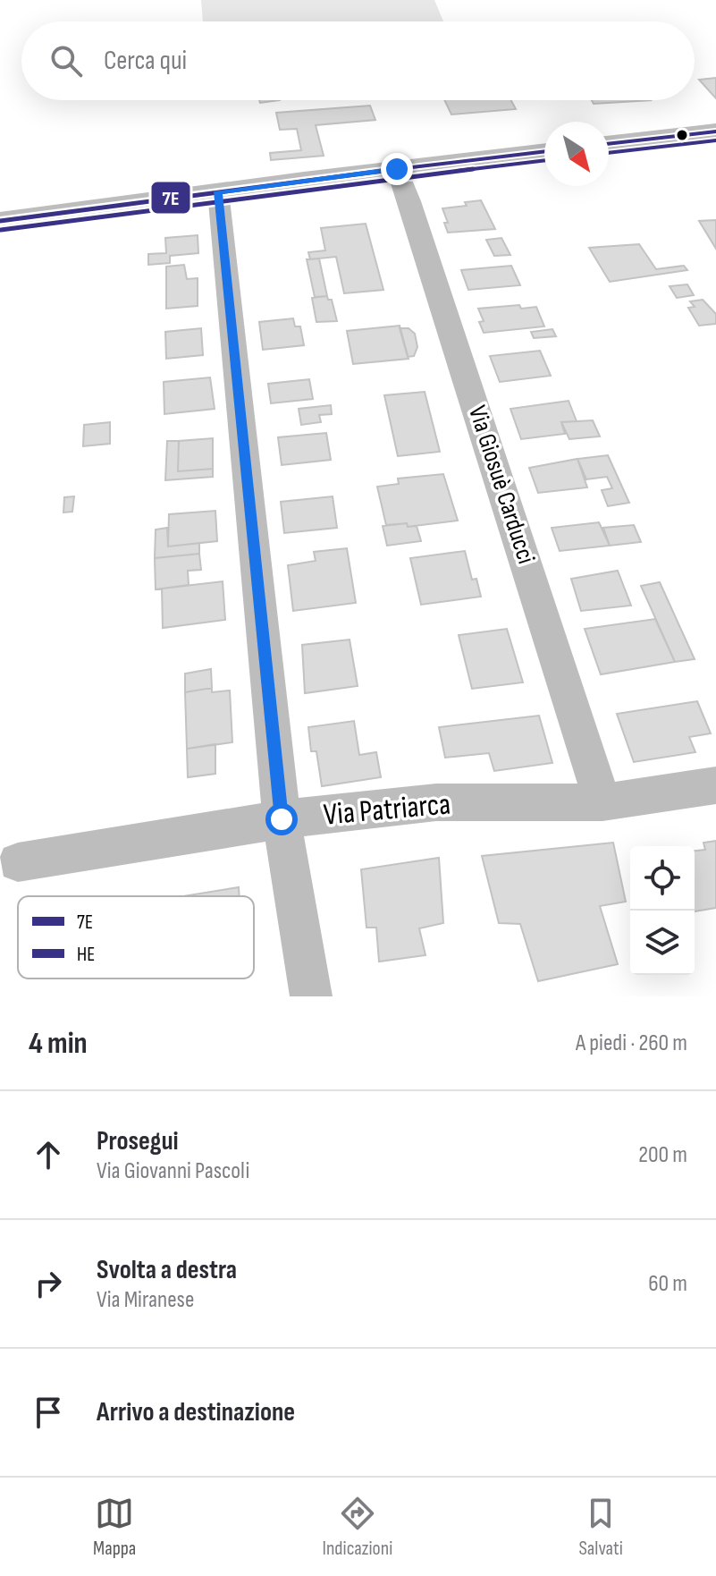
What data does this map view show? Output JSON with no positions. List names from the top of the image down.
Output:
{
  "streets": {
    "street": ["Via Giosuè Carducci", "Via Patriarca"]
  },
  "crossings": [
    ["Via Giosuè Carducci", "Via Patriarca"]
  ],
  "lines": ["transit line 7E", "transit line HE"],
  "legend": ["7E", "HE"],
  "north": "bottom right",
  "page": {
    "search": "Cerca qui",
    "heading": ["4 min", "A piedi · 260 m"],
    "list": [
      ["Prosegui", "Via Giovanni Pascoli", "200 m"],
      ["Svolta a destra", "Via Miranese", "60 m"],
      "Arrivo a destinazione"
    ],
    "nav": ["Mappa", "Indicazioni", "Salvati"]
  }
}
